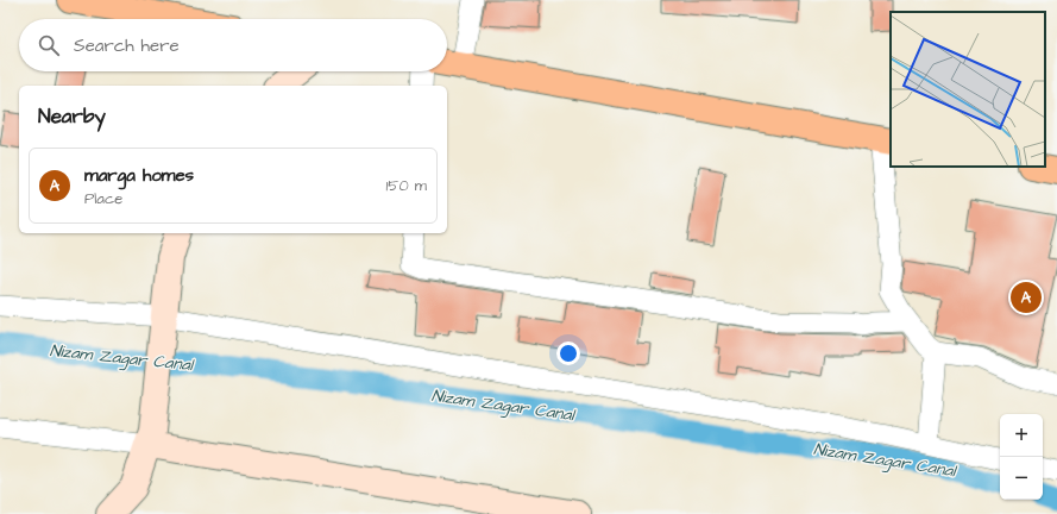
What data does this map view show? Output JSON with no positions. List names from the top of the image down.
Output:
{
  "water": ["Nizam Zagar Canal"],
  "page": {
    "search": "Search here",
    "heading": "Nearby",
    "list": [
      {
        "mark": "A",
        "name": "marga homes",
        "note": "Place",
        "value": "150 m"
      }
    ],
    "pins": "A",
    "map_buttons": ["+", "−"]
  }
}
